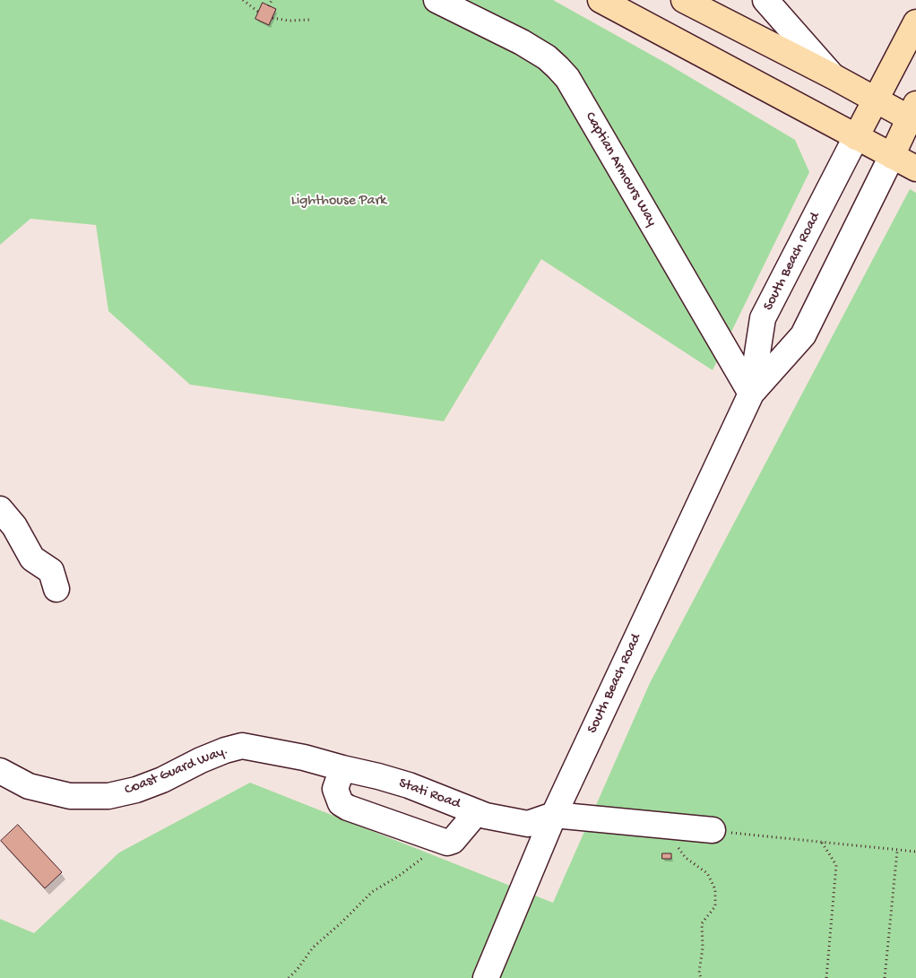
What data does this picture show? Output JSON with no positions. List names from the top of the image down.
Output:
{
  "streets": {
    "street": [
      "Captian Armours Way",
      "South Beach Road",
      "Coast Guard Way.",
      "Stati Road"
    ]
  },
  "crossings": [
    ["Captian Armours Way", "South Beach Road"],
    ["South Beach Road", "Stati Road"],
    ["Coast Guard Way.", "Stati Road"]
  ],
  "parks": ["Lighthouse Park"]
}
